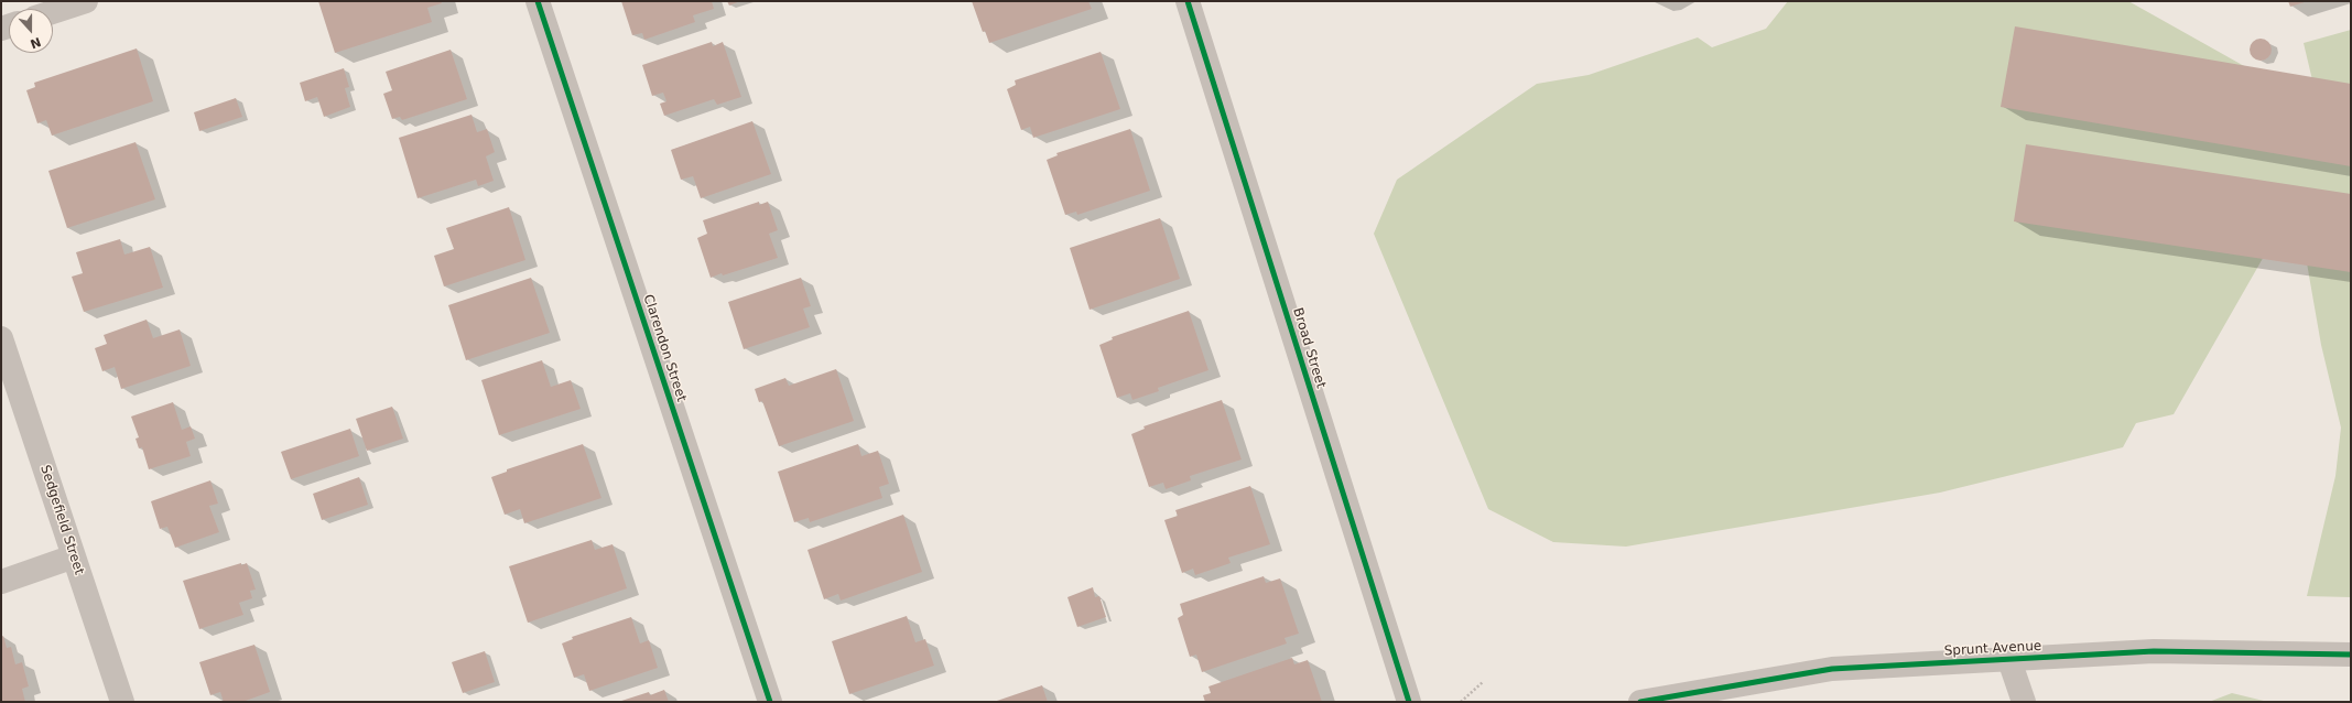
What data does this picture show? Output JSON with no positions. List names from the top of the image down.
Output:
{
  "streets": {
    "street": [
      "Clarendon Street",
      "Broad Street",
      "Sedgefield Street",
      "Sprunt Avenue"
    ]
  },
  "north": "bottom"
}
